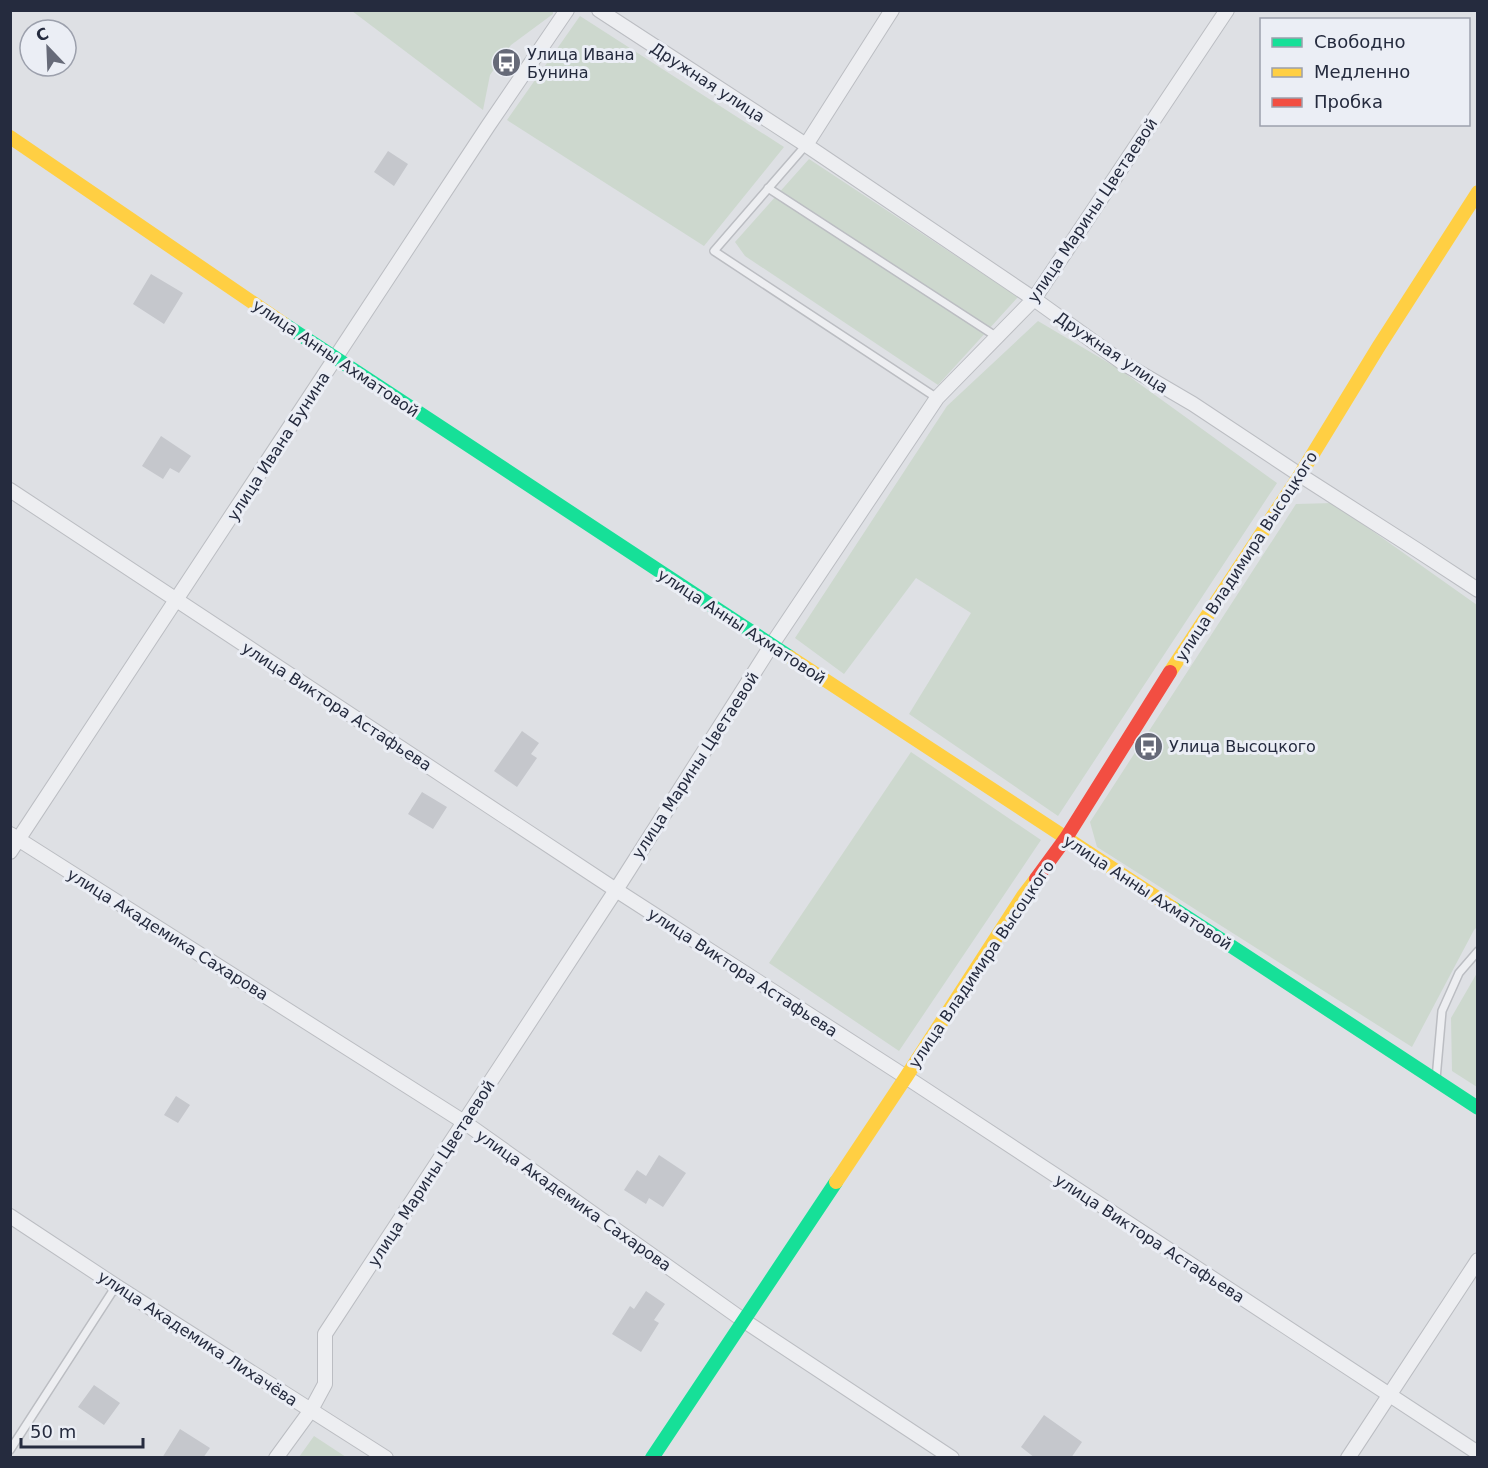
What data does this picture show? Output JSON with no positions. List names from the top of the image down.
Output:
{
  "streets": {
    "street": [
      "Дружная улица",
      "улица Марины Цветаевой",
      "улица Анны Ахматовой",
      "улица Ивана Бунина",
      "улица Владимира Высоцкого",
      "улица Виктора Астафьева",
      "улица Академика Сахарова",
      "улица Академика Лихачёва"
    ]
  },
  "crossings": [
    ["Дружная улица", "улица Марины Цветаевой"],
    ["Дружная улица", "улица Владимира Высоцкого"],
    ["улица Марины Цветаевой", "улица Анны Ахматовой"],
    ["улица Марины Цветаевой", "улица Виктора Астафьева"],
    ["улица Марины Цветаевой", "улица Академика Сахарова"],
    ["улица Марины Цветаевой", "улица Академика Лихачёва"],
    ["улица Анны Ахматовой", "улица Ивана Бунина"],
    ["улица Анны Ахматовой", "улица Владимира Высоцкого"],
    ["улица Ивана Бунина", "улица Виктора Астафьева"],
    ["улица Ивана Бунина", "улица Академика Сахарова"],
    ["улица Владимира Высоцкого", "улица Виктора Астафьева"],
    ["улица Владимира Высоцкого", "улица Академика Сахарова"]
  ],
  "places": {
    "bus stop": ["Улица Ивана Бунина", "Улица Высоцкого"]
  },
  "legend": ["Свободно", "Медленно", "Пробка"],
  "scale_bar": "50 m",
  "north": "top left"
}
